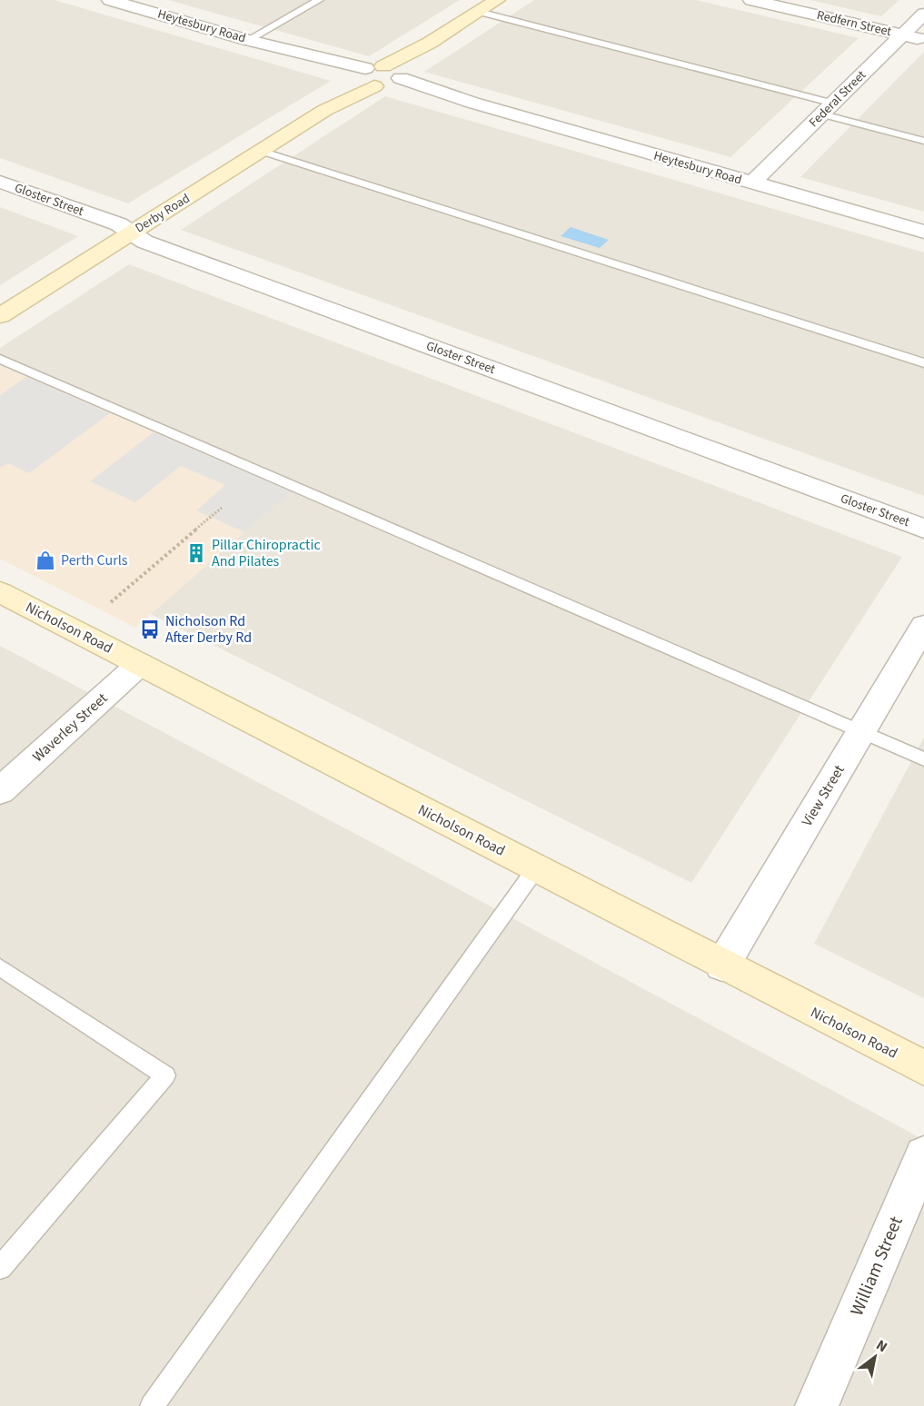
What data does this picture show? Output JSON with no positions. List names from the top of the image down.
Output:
{
  "streets": {
    "street": [
      "Redfern Street",
      "Heytesbury Road",
      "Federal Street",
      "Gloster Street",
      "Derby Road",
      "Nicholson Road",
      "Waverley Street",
      "View Street",
      "William Street"
    ]
  },
  "crossings": [
    ["Redfern Street", "Federal Street"],
    ["Heytesbury Road", "Federal Street"],
    ["Heytesbury Road", "Derby Road"],
    ["Gloster Street", "Derby Road"],
    ["Nicholson Road", "Waverley Street"],
    ["Nicholson Road", "View Street"]
  ],
  "places": {
    "building": ["Pillar Chiropractic And Pilates"],
    "shop": ["Perth Curls"],
    "bus stop": ["Nicholson Rd After Derby Rd"]
  },
  "north": "top right"
}
